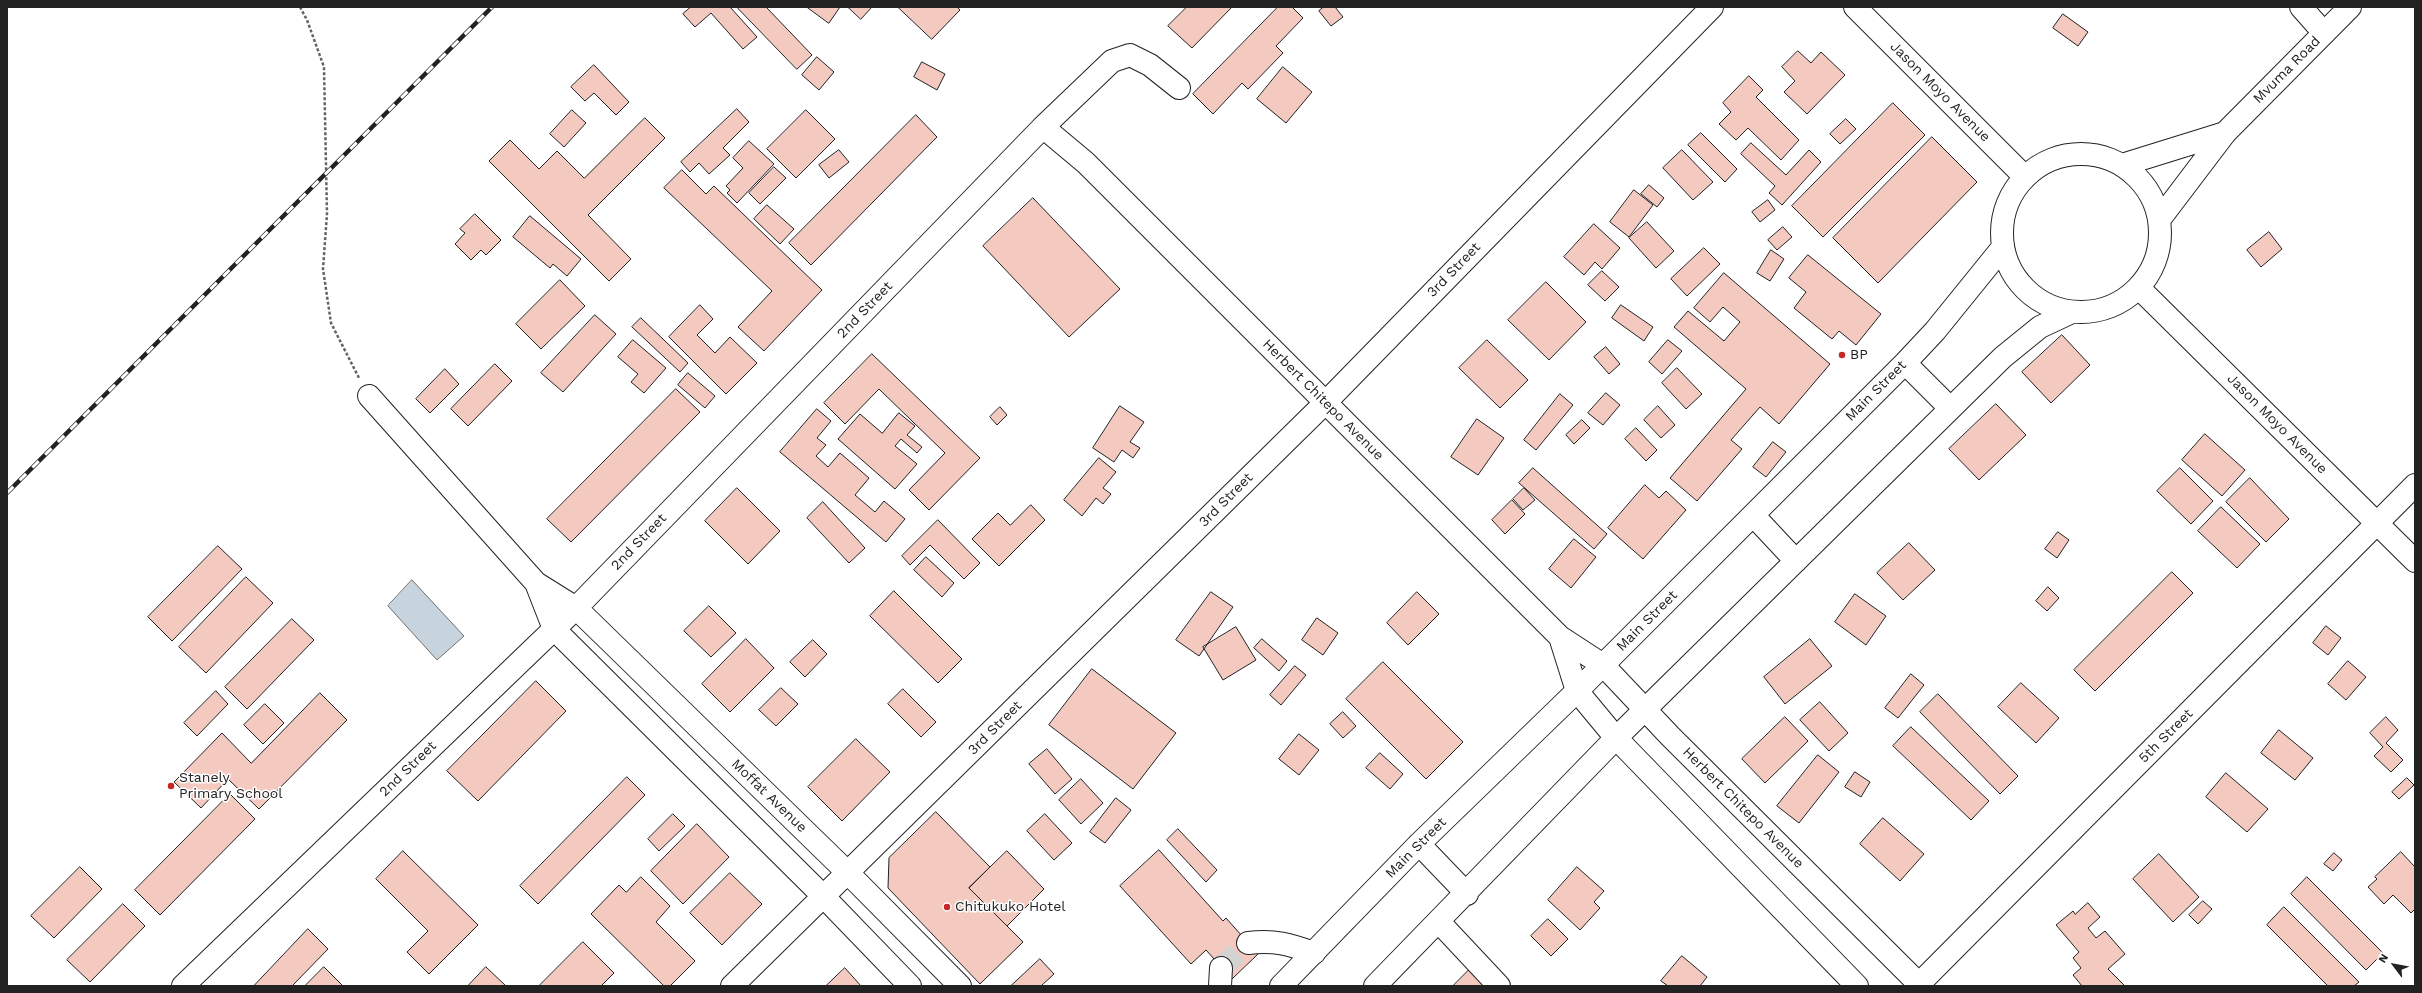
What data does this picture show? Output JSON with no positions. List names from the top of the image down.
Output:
{
  "streets": {
    "main road": [
      "Mvuma Road",
      "Jason Moyo Avenue",
      "3rd Street",
      "2nd Street",
      "Main Street",
      "Herbert Chitepo Avenue",
      "5th Street",
      "Moffat Avenue"
    ]
  },
  "crossings": [
    ["Jason Moyo Avenue", "5th Street"],
    ["3rd Street", "Herbert Chitepo Avenue"],
    ["3rd Street", "Moffat Avenue"],
    ["2nd Street", "Herbert Chitepo Avenue"],
    ["2nd Street", "Moffat Avenue"],
    ["Main Street", "Herbert Chitepo Avenue"],
    ["Herbert Chitepo Avenue", "5th Street"]
  ],
  "places": ["BP", "Stanely Primary School", "Chitukuko Hotel"],
  "north": "top left"
}
